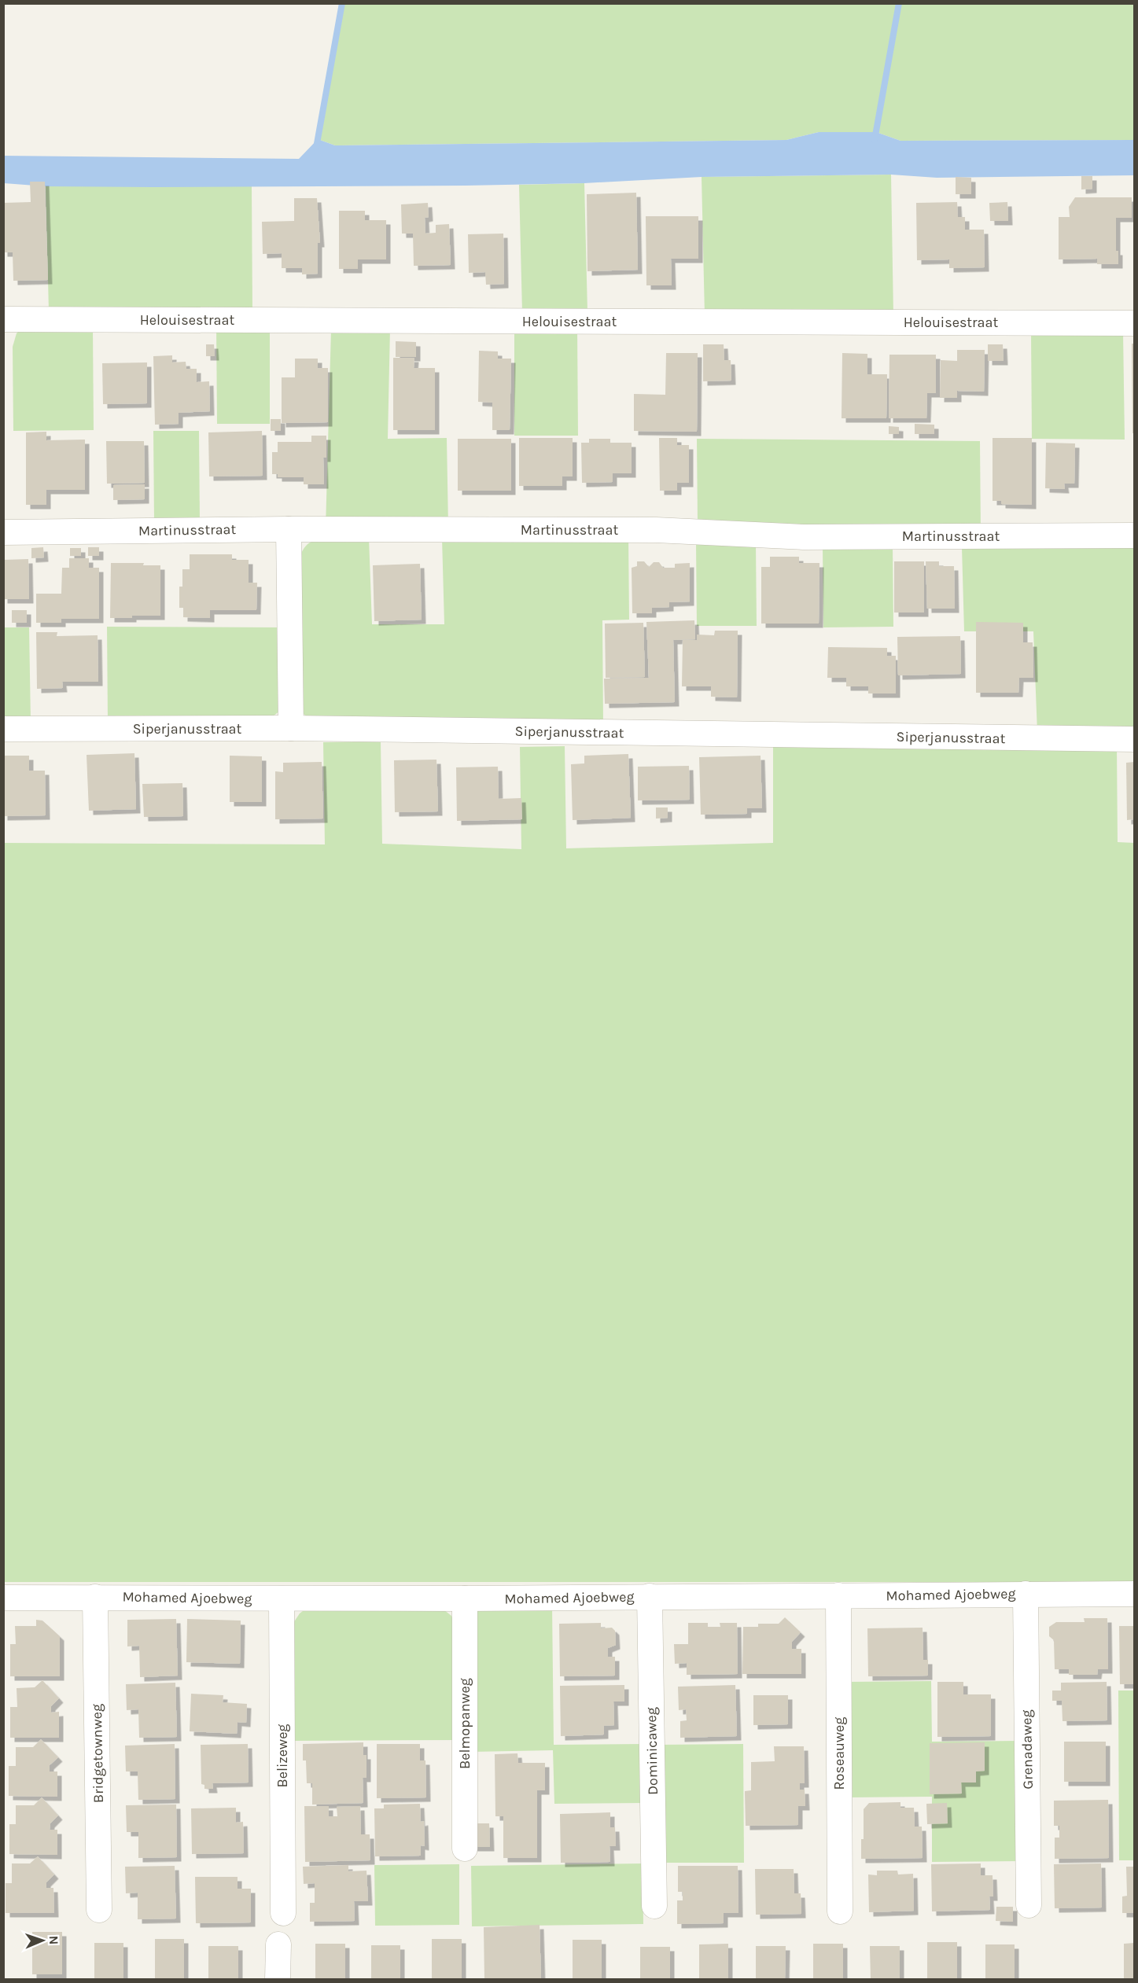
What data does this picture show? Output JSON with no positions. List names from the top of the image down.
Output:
{
  "streets": {
    "street": [
      "Helouisestraat",
      "Martinusstraat",
      "Siperjanusstraat",
      "Mohamed Ajoebweg",
      "Belmopanweg",
      "Grenadaweg",
      "Dominicaweg",
      "Bridgetownweg",
      "Roseauweg",
      "Belizeweg"
    ]
  },
  "crossings": [
    ["Mohamed Ajoebweg", "Belmopanweg"],
    ["Mohamed Ajoebweg", "Grenadaweg"],
    ["Mohamed Ajoebweg", "Dominicaweg"],
    ["Mohamed Ajoebweg", "Bridgetownweg"],
    ["Mohamed Ajoebweg", "Roseauweg"],
    ["Mohamed Ajoebweg", "Belizeweg"]
  ],
  "north": "right"
}
